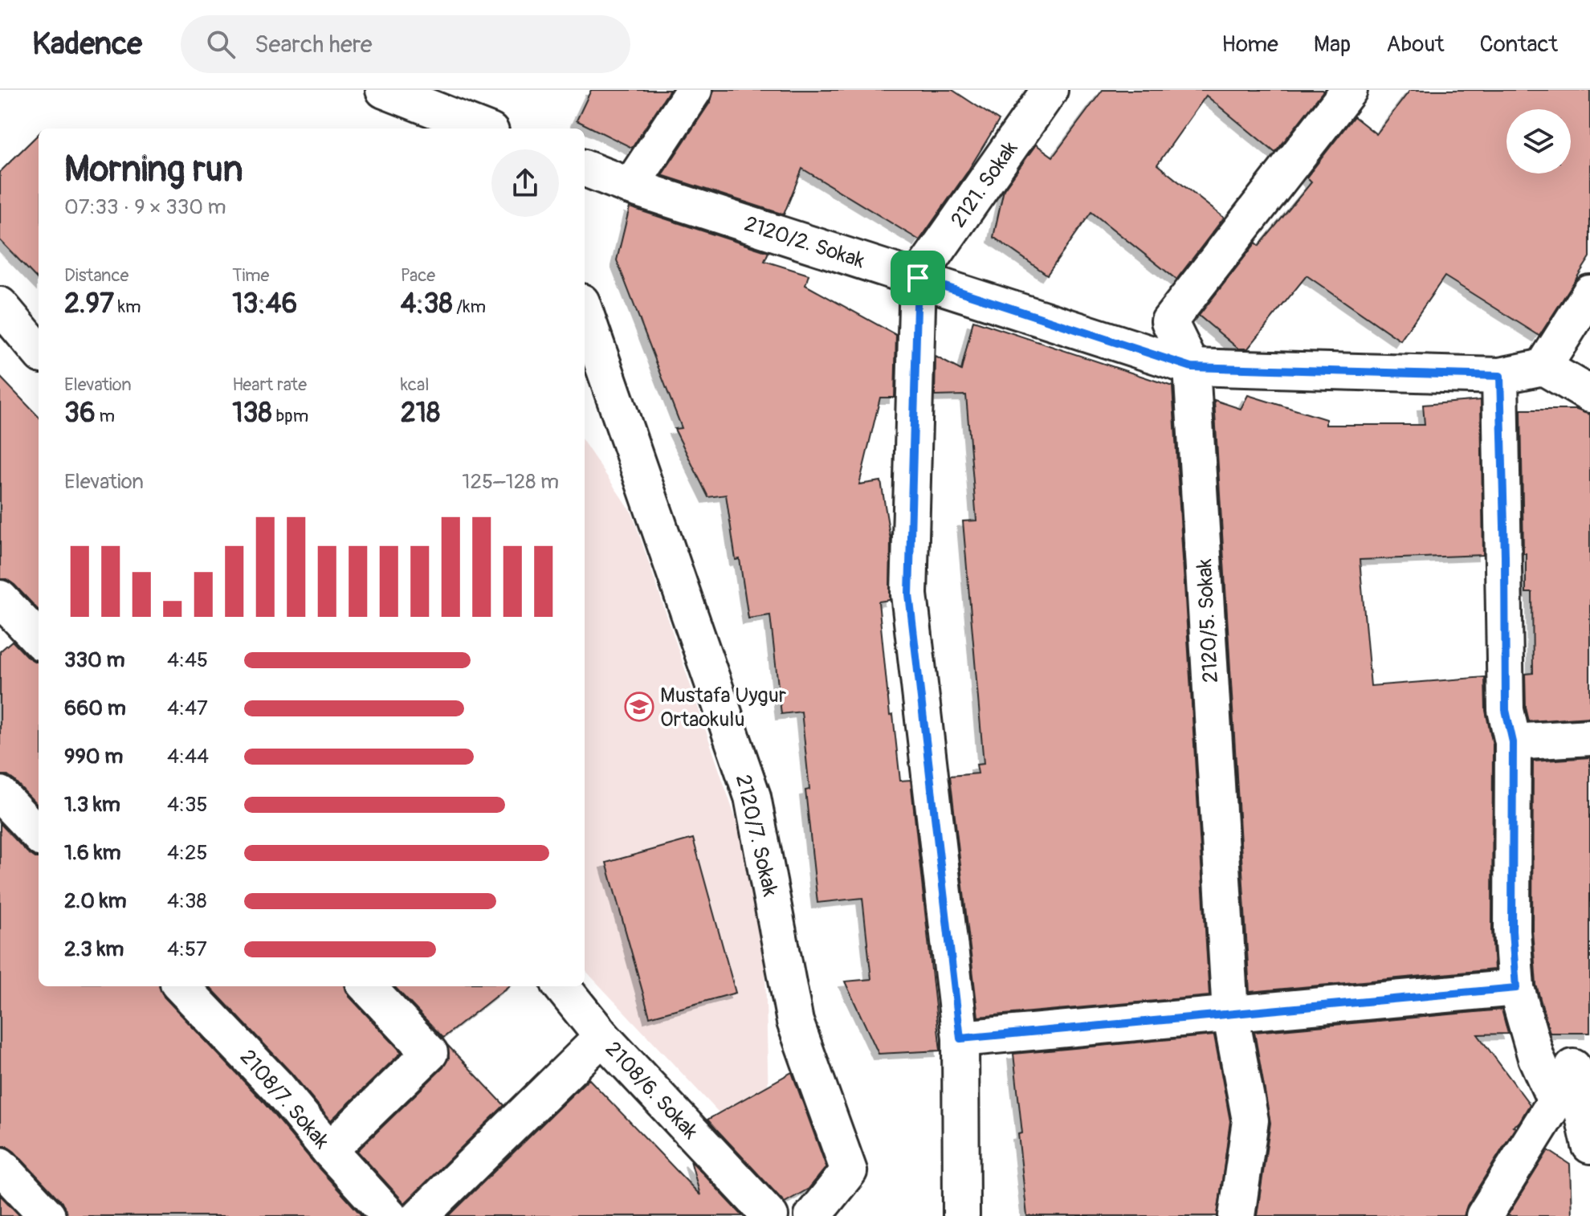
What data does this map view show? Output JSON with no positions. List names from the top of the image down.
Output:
{
  "streets": {
    "street": [
      "2121. Sokak",
      "2120/2. Sokak",
      "2120/5. Sokak",
      "2120/7. Sokak",
      "2108/6. Sokak",
      "2108/7. Sokak"
    ]
  },
  "crossings": [
    ["2121. Sokak", "2120/2. Sokak"],
    ["2120/2. Sokak", "2120/5. Sokak"]
  ],
  "places": {
    "school or university": ["Mustafa Uygur Ortaokulu"]
  },
  "page": {
    "header": "Kadence",
    "search": "Search here",
    "nav": [
      "Home",
      "Map",
      "About",
      "Contact"
    ],
    "heading": ["Morning run", "07:33 · 9 × 330 m"],
    "stats": [
      ["Distance", "2.97 km"],
      ["Time", "13:46"],
      ["Pace", "4:38 /km"],
      ["Elevation", "36 m"],
      ["Heart rate", "138 bpm"],
      ["kcal", "218"]
    ],
    "chart": ["Elevation", "125–128 m"],
    "list": [
      {
        "name": "330 m",
        "note": "4:45"
      },
      {
        "name": "660 m",
        "note": "4:47"
      },
      {
        "name": "990 m",
        "note": "4:44"
      },
      {
        "name": "1.3 km",
        "note": "4:35"
      },
      {
        "name": "1.6 km",
        "note": "4:25"
      },
      {
        "name": "2.0 km",
        "note": "4:38"
      },
      {
        "name": "2.3 km",
        "note": "4:57"
      }
    ]
  }
}
